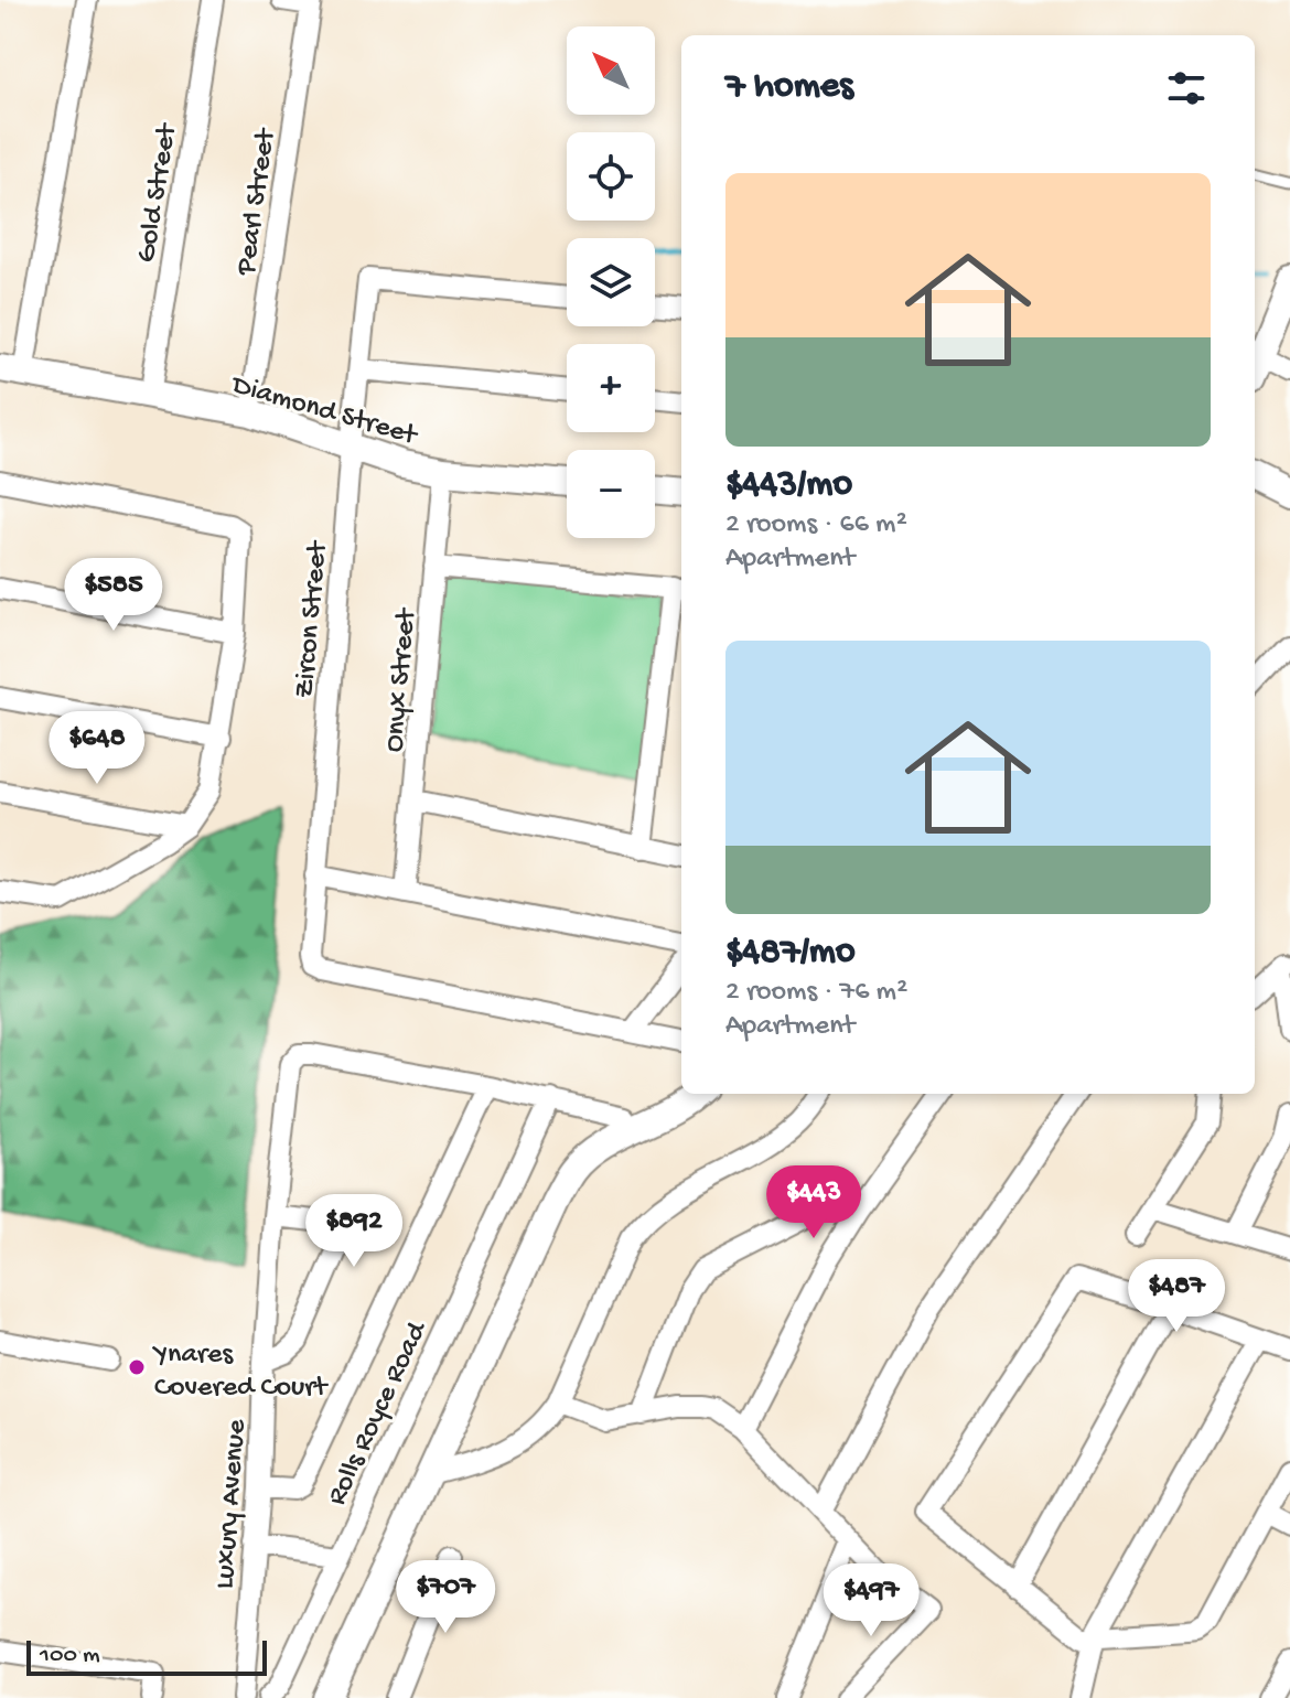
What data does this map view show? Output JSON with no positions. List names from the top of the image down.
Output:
{
  "streets": {
    "street": [
      "Gold Street",
      "Pearl Street",
      "Diamond Street",
      "Zircon Street",
      "Onyx Street",
      "Rolls Royce Road",
      "Luxury Avenue"
    ]
  },
  "crossings": [
    ["Gold Street", "Diamond Street"],
    ["Pearl Street", "Diamond Street"],
    ["Diamond Street", "Zircon Street"],
    ["Diamond Street", "Onyx Street"]
  ],
  "places": ["Ynares Covered Court"],
  "scale_bar": "100 m",
  "north": "top left",
  "page": {
    "map_buttons": ["+", "−"],
    "heading": "7 homes",
    "list": [
      {
        "name": "$443/mo",
        "note": "2 rooms · 66 m² · Apartment"
      },
      {
        "name": "$487/mo",
        "note": "2 rooms · 76 m² · Apartment"
      }
    ],
    "price": [
      "$585",
      "$648",
      "$443",
      "$892",
      "$487",
      "$707",
      "$497"
    ],
    "scale": "100 m"
  }
}
